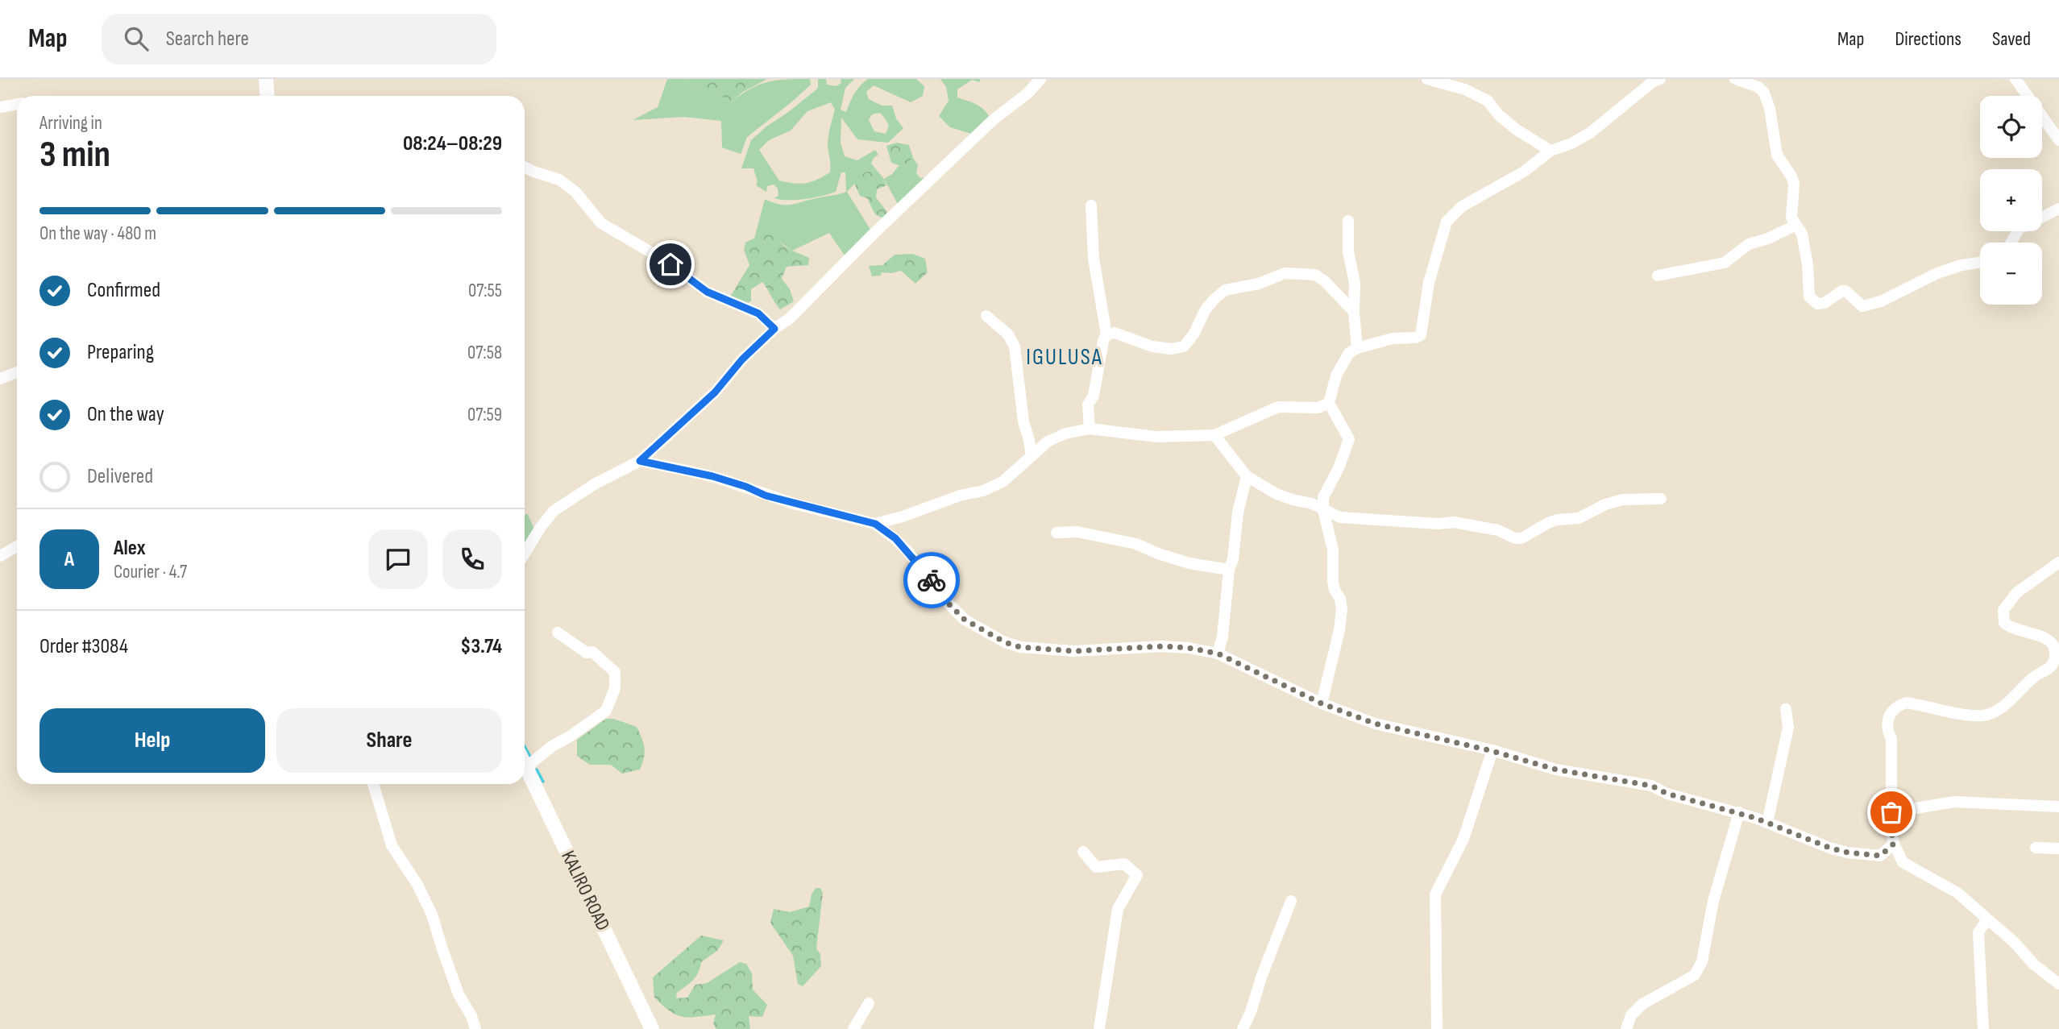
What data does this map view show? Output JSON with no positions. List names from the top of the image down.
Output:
{
  "streets": {
    "main road": ["KALIRO ROAD"]
  },
  "districts": ["IGULUSA"],
  "page": {
    "header": "Map",
    "search": "Search here",
    "nav": ["Map", "Directions", "Saved"],
    "map_buttons": ["+", "−"],
    "heading": ["3 min", "Arriving in", "08:24–08:29"],
    "panel": [
      "Alex",
      "Courier · 4.7",
      "Order #3084",
      "$3.74"
    ],
    "bar": "On the way · 480 m",
    "list": [
      ["Confirmed", "07:55"],
      ["Preparing", "07:58"],
      ["On the way", "07:59"],
      "Delivered"
    ],
    "round": "A",
    "buttons": ["Help", "Share"]
  }
}
